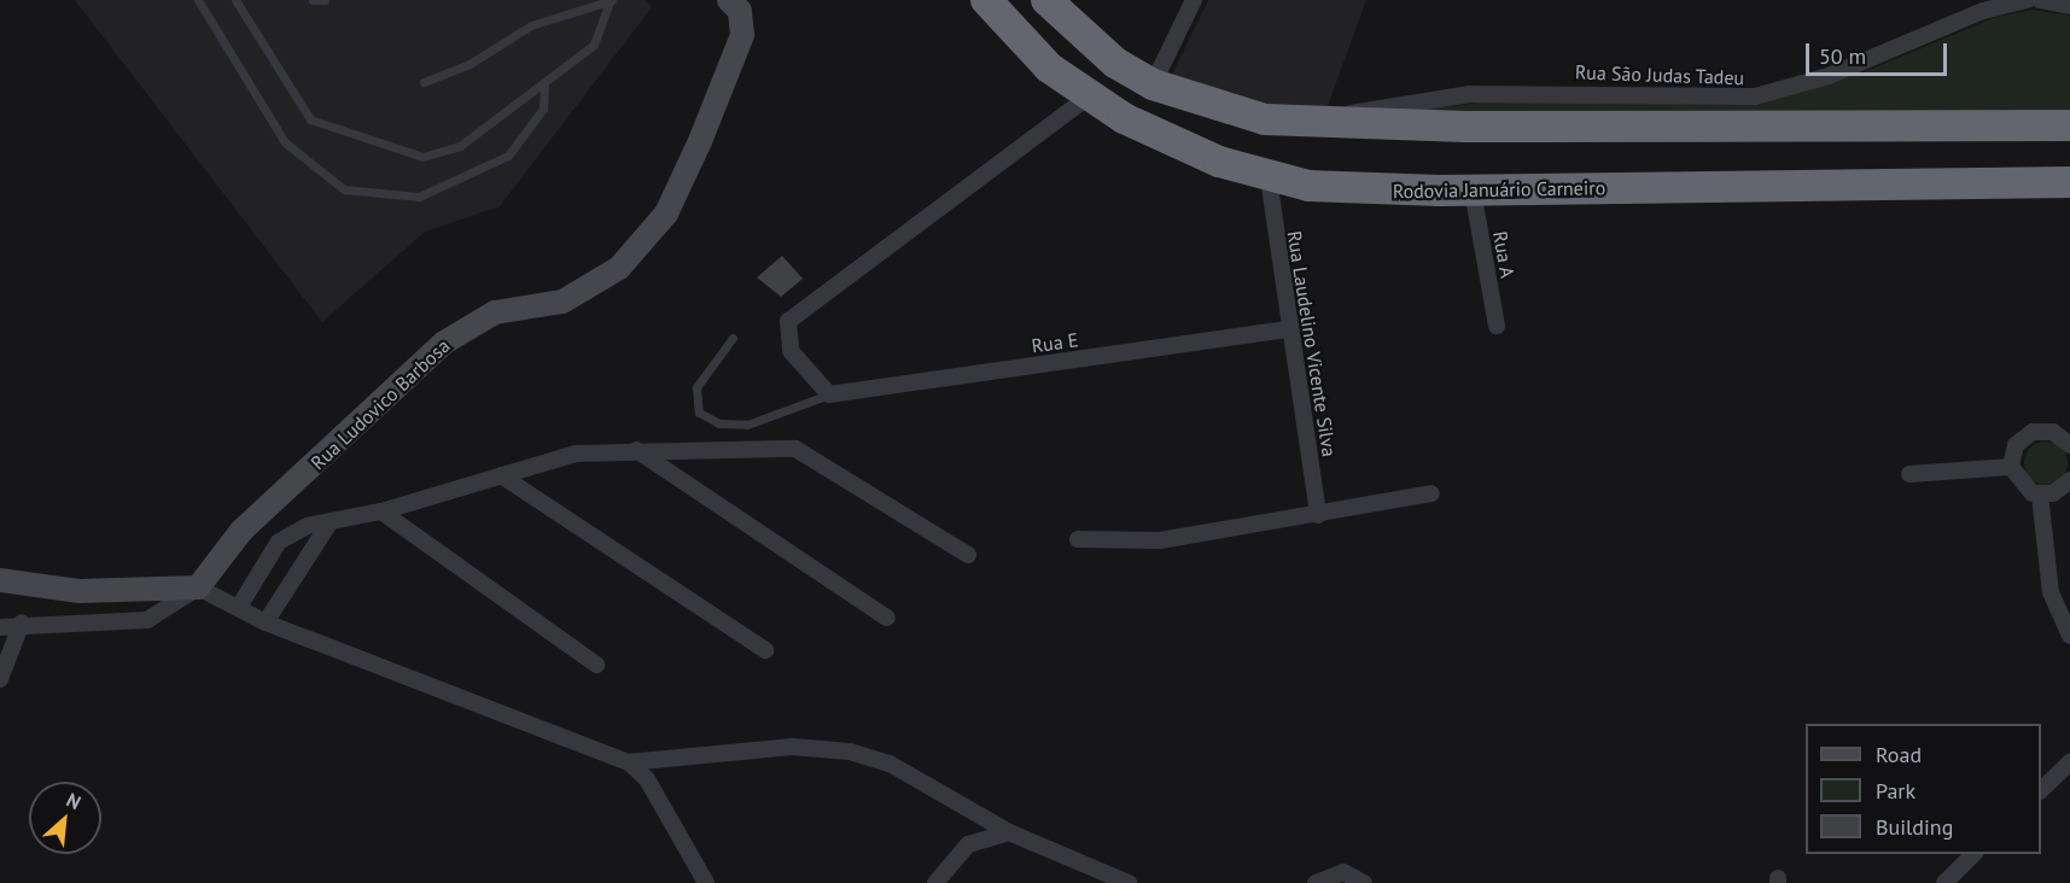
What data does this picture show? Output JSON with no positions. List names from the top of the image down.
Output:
{
  "streets": {
    "highway": ["Rodovia Januário Carneiro"],
    "street": [
      "Rua São Judas Tadeu",
      "Rua A",
      "Rua E",
      "Rua Laudelino Vicente Silva",
      "Rua Ludovico Barbosa"
    ]
  },
  "crossings": [
    ["Rodovia Januário Carneiro", "Rua A"],
    ["Rodovia Januário Carneiro", "Rua Laudelino Vicente Silva"],
    ["Rua E", "Rua Laudelino Vicente Silva"]
  ],
  "legend": ["Road", "Park", "Building"],
  "scale_bar": "50 m",
  "north": "top right"
}
